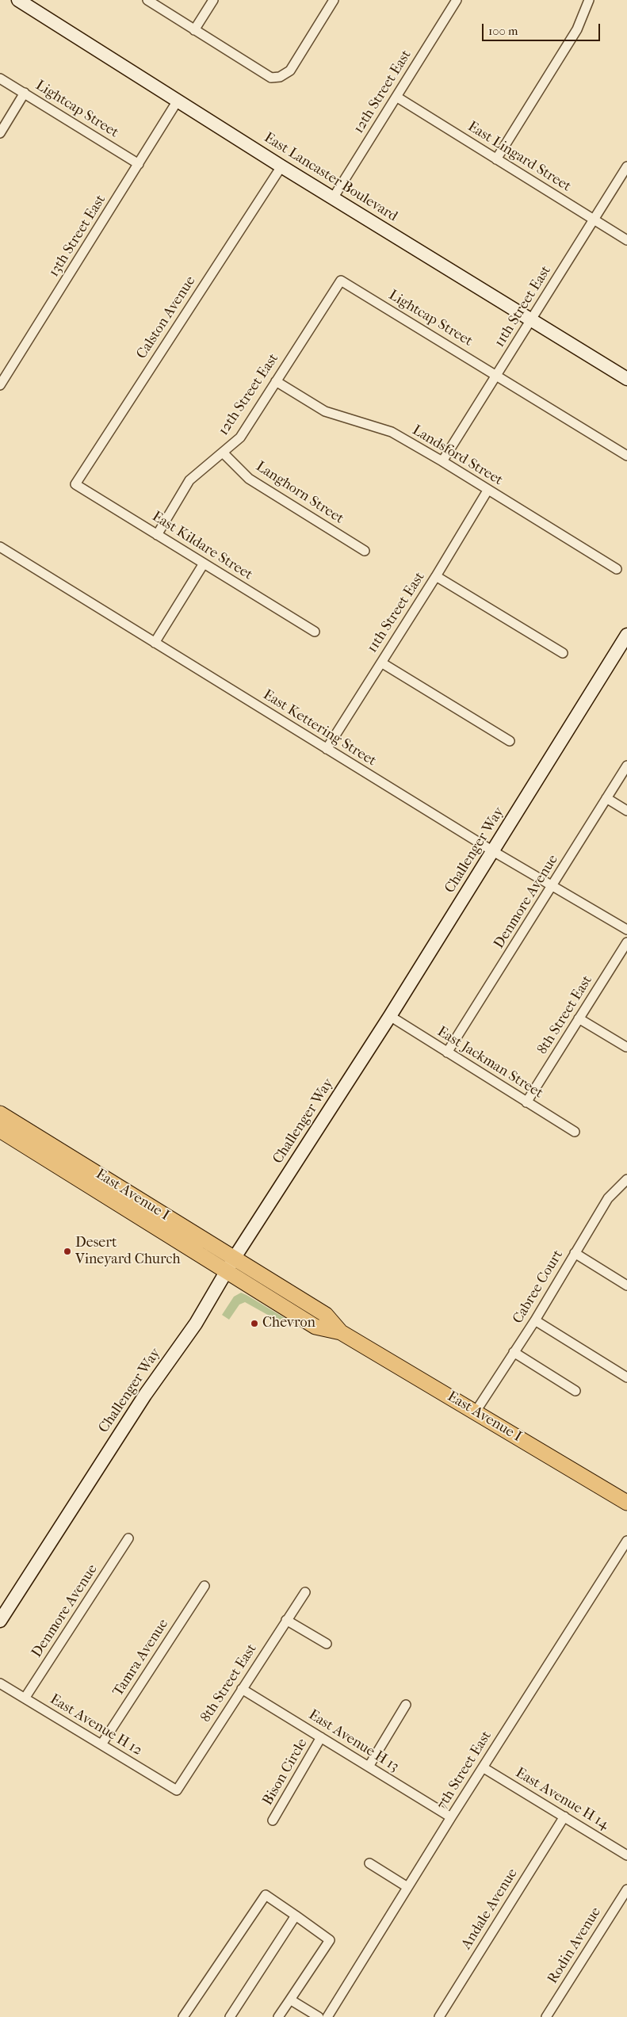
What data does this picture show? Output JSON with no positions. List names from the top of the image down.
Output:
{
  "streets": {
    "main road": ["East Lancaster Boulevard", "Challenger Way", "East Avenue I"],
    "street": [
      "12th Street East",
      "Lightcap Street",
      "East Lingard Street",
      "13th Street East",
      "11th Street East",
      "Calston Avenue",
      "Landsford Street",
      "Langhorn Street",
      "East Kildare Street",
      "East Kettering Street",
      "Denmore Avenue",
      "8th Street East",
      "East Jackman Street",
      "Cabree Court",
      "Tamra Avenue",
      "East Avenue H 12",
      "East Avenue H 13",
      "7th Street East",
      "Bison Circle",
      "East Avenue H 14",
      "Andale Avenue",
      "Rodin Avenue"
    ]
  },
  "crossings": [
    ["12th Street East", "Lightcap Street"],
    ["12th Street East", "East Lingard Street"],
    ["12th Street East", "East Lancaster Boulevard"],
    ["12th Street East", "Landsford Street"],
    ["12th Street East", "Langhorn Street"],
    ["12th Street East", "East Kildare Street"],
    ["Lightcap Street", "13th Street East"],
    ["Lightcap Street", "11th Street East"],
    ["East Lingard Street", "11th Street East"],
    ["East Lancaster Boulevard", "13th Street East"],
    ["East Lancaster Boulevard", "11th Street East"],
    ["East Lancaster Boulevard", "Calston Avenue"],
    ["11th Street East", "Landsford Street"],
    ["11th Street East", "East Kettering Street"],
    ["Calston Avenue", "East Kildare Street"],
    ["East Kettering Street", "Challenger Way"],
    ["East Kettering Street", "Denmore Avenue"],
    ["Challenger Way", "East Jackman Street"],
    ["Challenger Way", "East Avenue I"],
    ["Denmore Avenue", "East Jackman Street"],
    ["Denmore Avenue", "East Avenue H 12"],
    ["8th Street East", "East Jackman Street"],
    ["8th Street East", "East Avenue H 12"],
    ["8th Street East", "East Avenue H 13"],
    ["East Avenue I", "Cabree Court"],
    ["Tamra Avenue", "East Avenue H 12"],
    ["East Avenue H 13", "7th Street East"],
    ["East Avenue H 13", "Bison Circle"],
    ["7th Street East", "East Avenue H 14"],
    ["East Avenue H 14", "Andale Avenue"]
  ],
  "places": ["Desert Vineyard Church", "Chevron"],
  "scale_bar": "100 m"
}
